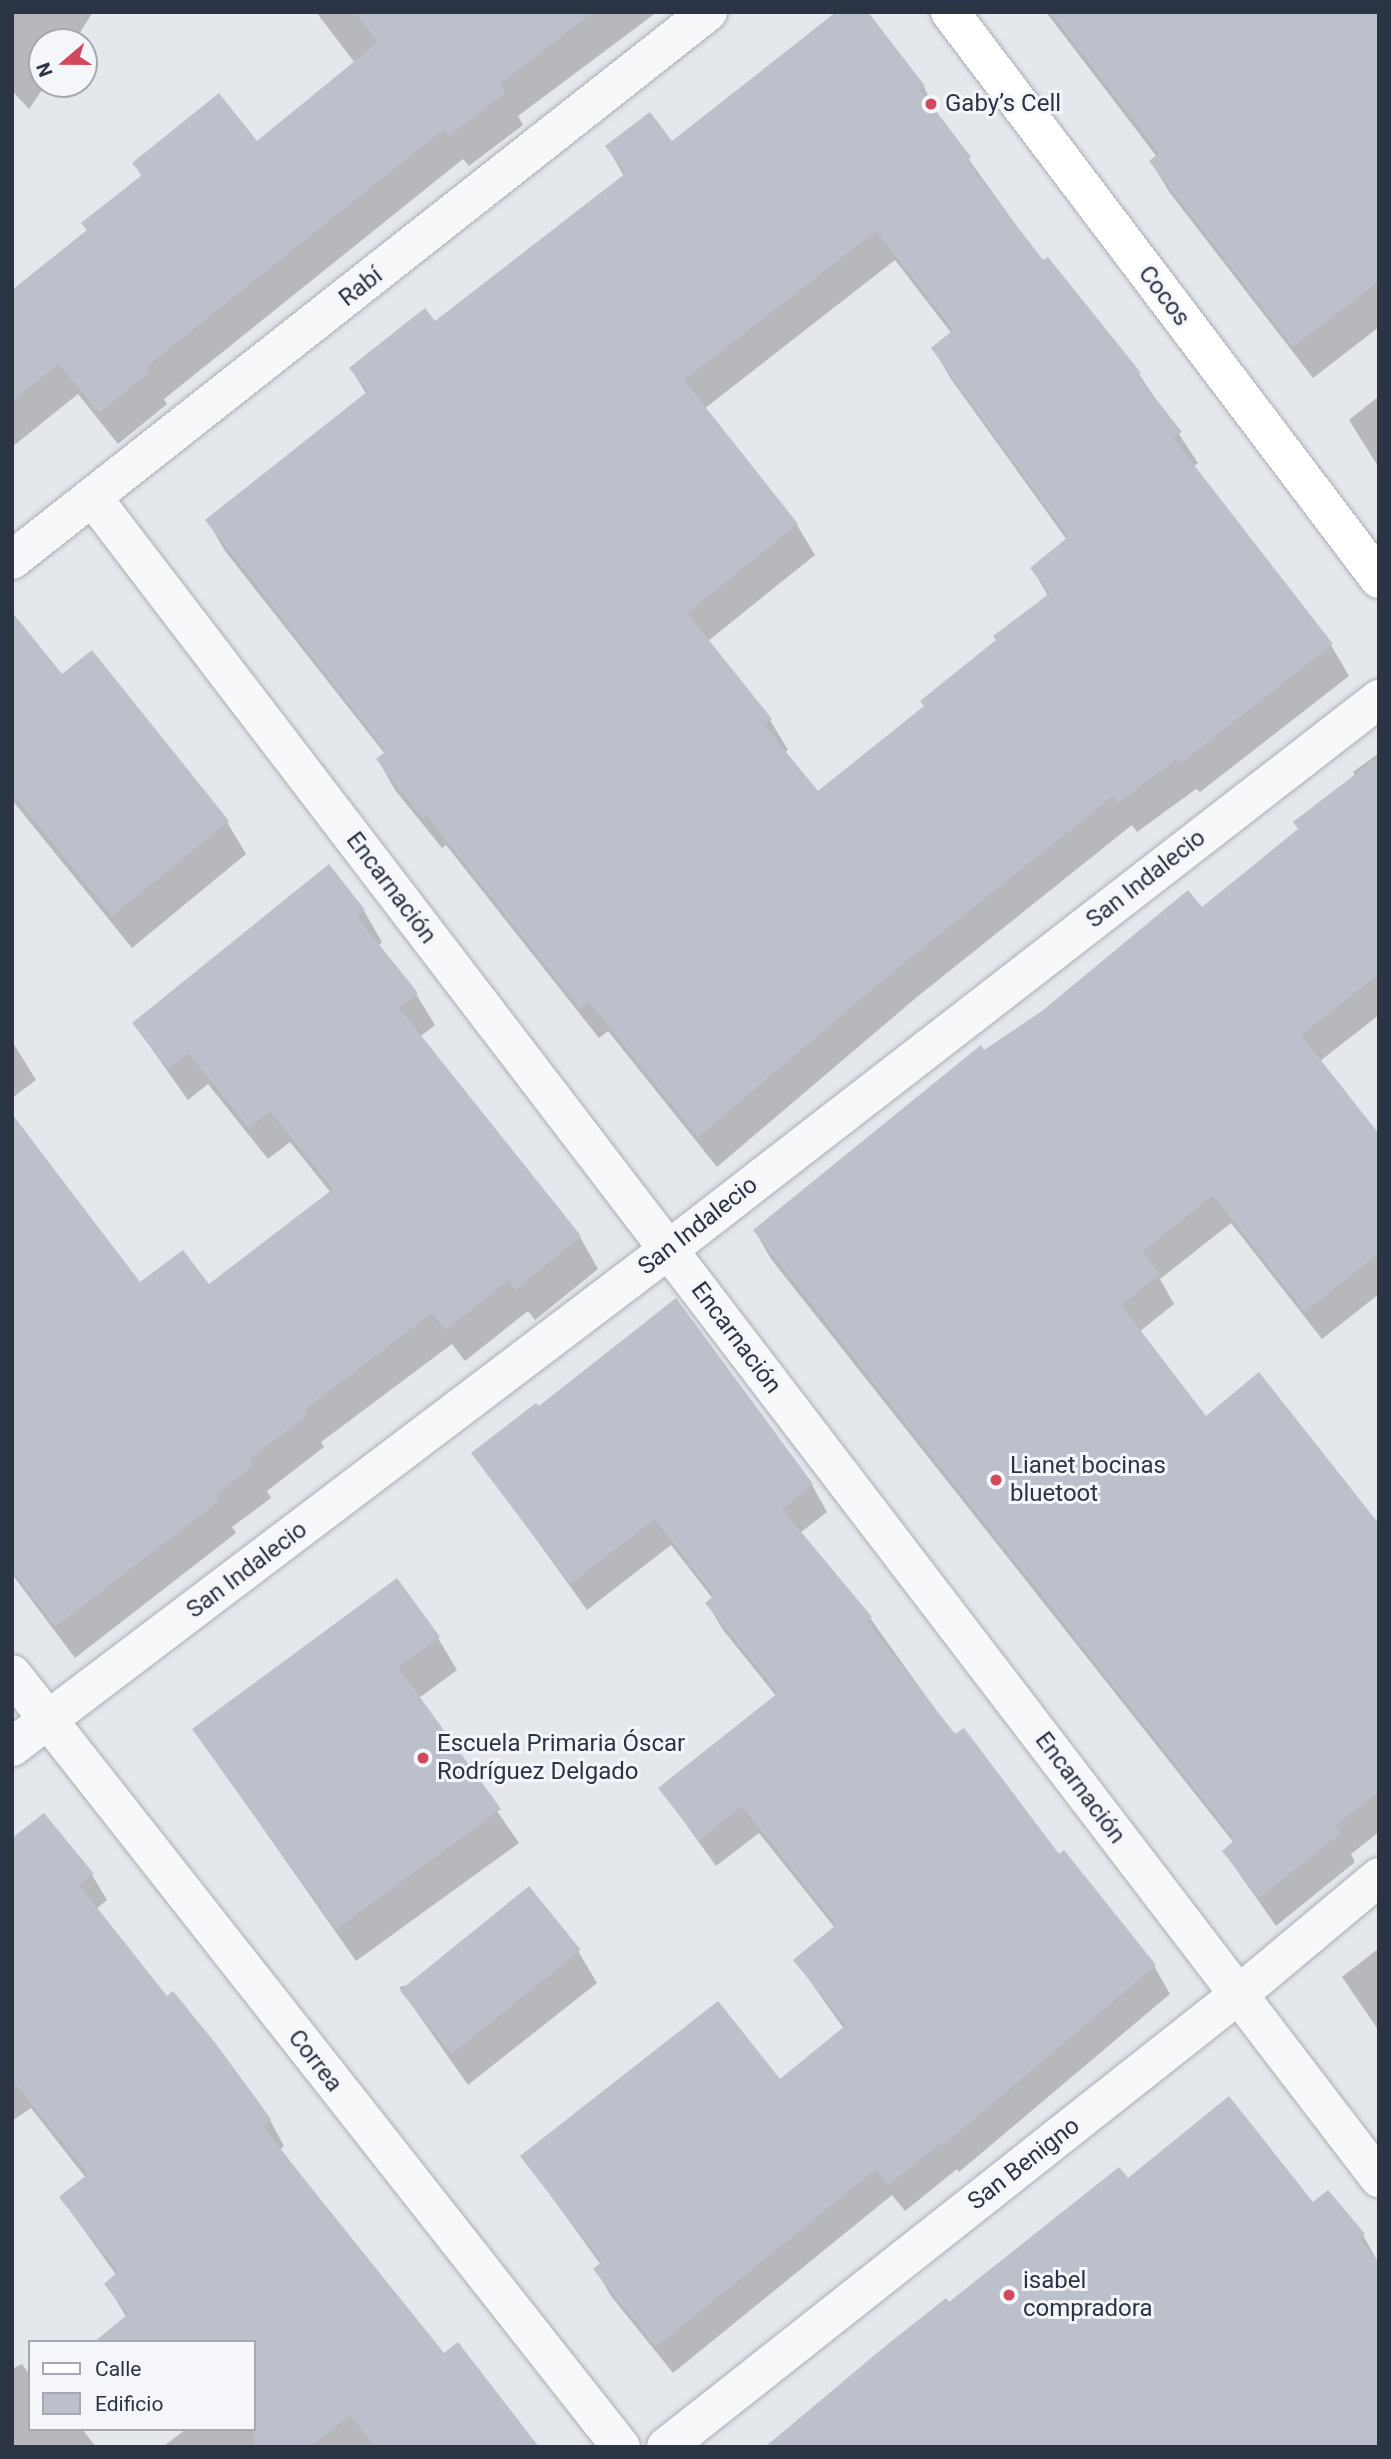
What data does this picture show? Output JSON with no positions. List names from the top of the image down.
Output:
{
  "streets": {
    "street": [
      "Rabí",
      "Cocos",
      "San Indalecio",
      "Encarnación",
      "Correa",
      "San Benigno"
    ]
  },
  "crossings": [
    ["Rabí", "Encarnación"],
    ["San Indalecio", "Encarnación"],
    ["San Indalecio", "Correa"],
    ["Encarnación", "San Benigno"]
  ],
  "places": [
    "Gaby’s Cell",
    "Lianet bocinas bluetoot",
    "Escuela Primaria Óscar Rodríguez Delgado",
    "isabel compradora"
  ],
  "legend": ["Calle", "Edificio"],
  "north": "left"
}
